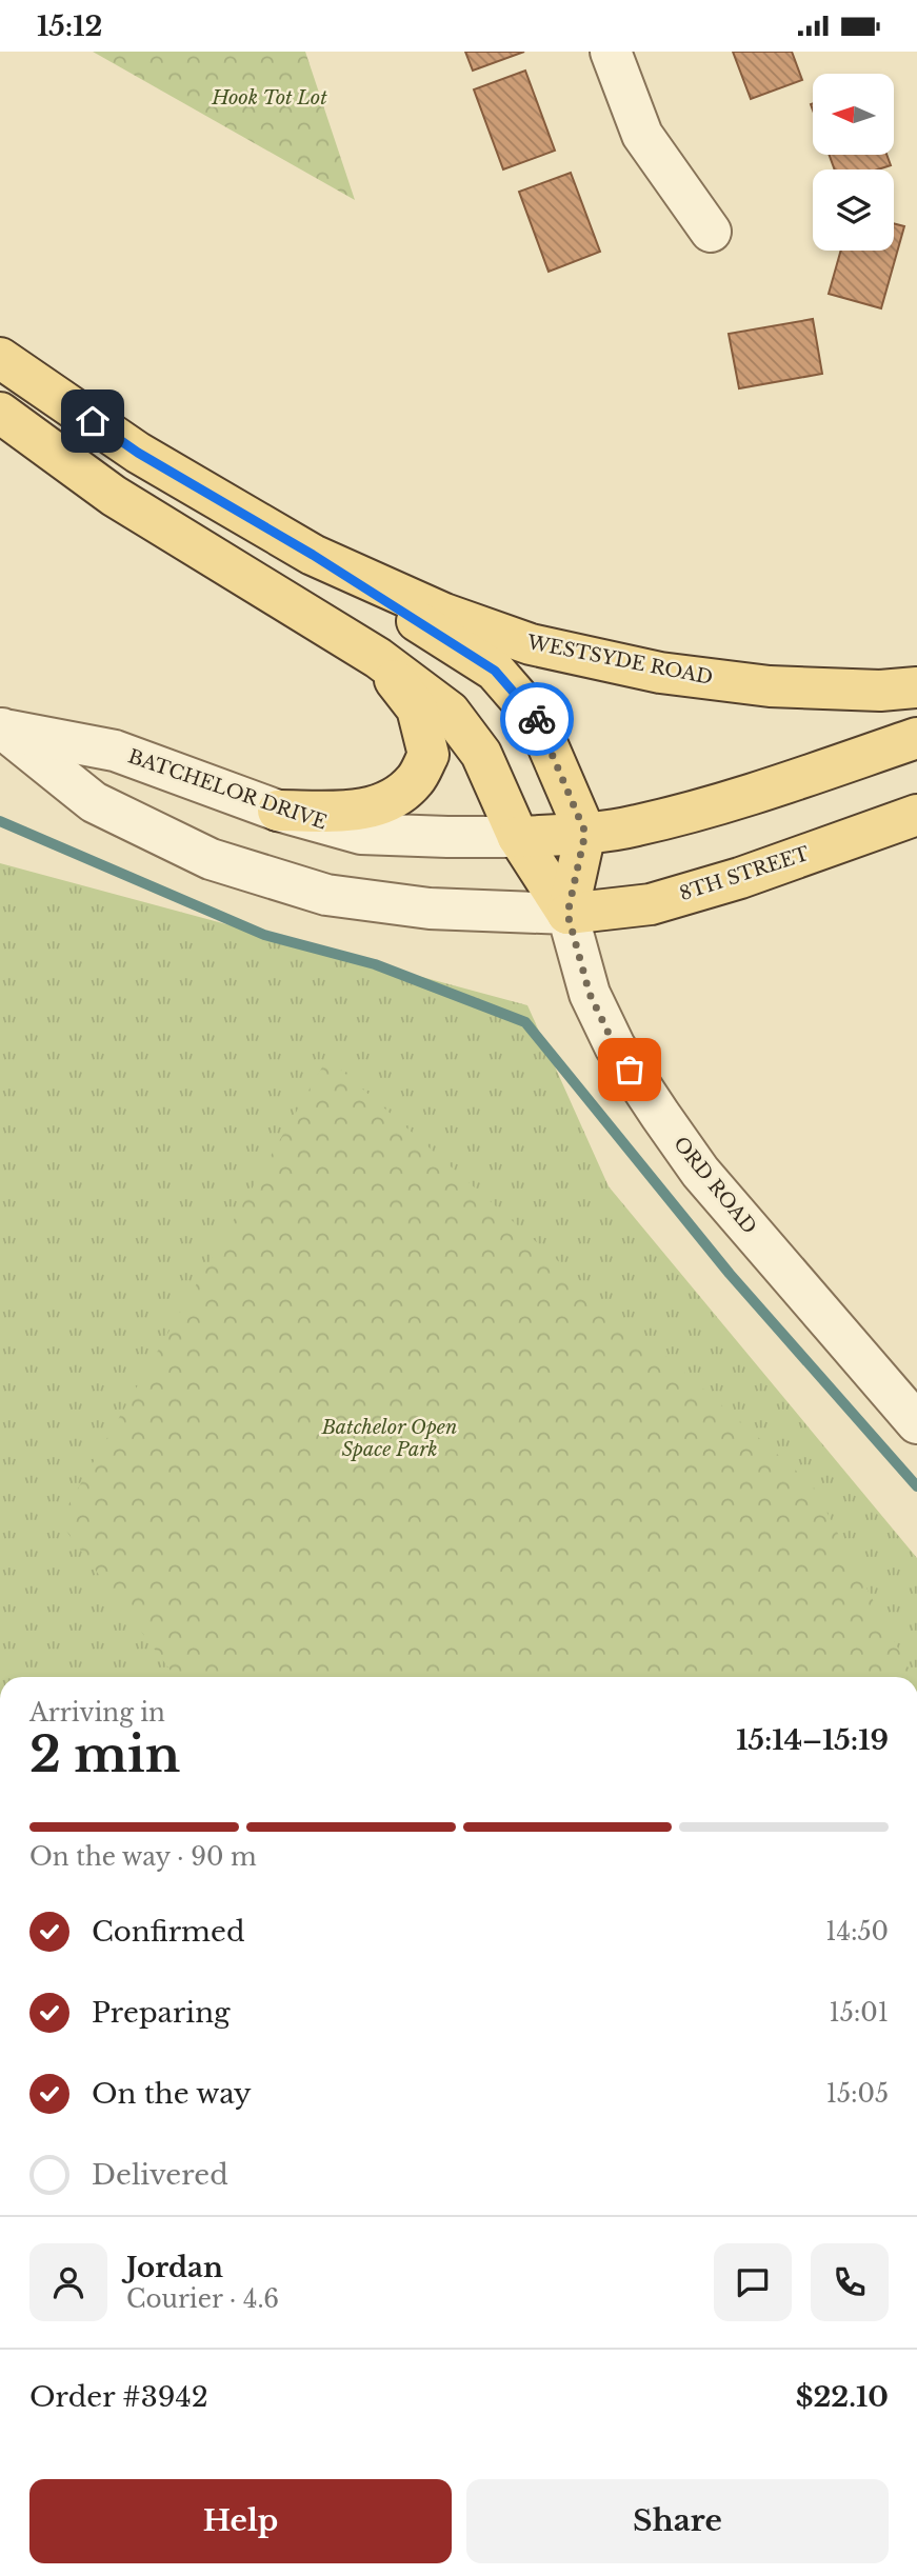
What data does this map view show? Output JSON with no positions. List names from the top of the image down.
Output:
{
  "streets": {
    "main road": ["WESTSYDE ROAD", "BATCHELOR DRIVE", "8TH STREET"],
    "street": ["ORD ROAD"]
  },
  "crossings": [
    ["BATCHELOR DRIVE", "8TH STREET"],
    ["BATCHELOR DRIVE", "ORD ROAD"],
    ["8TH STREET", "ORD ROAD"]
  ],
  "parks": ["Hook Tot Lot", "Batchelor Open Space Park"],
  "north": "left",
  "page": {
    "status": "15:12",
    "heading": ["2 min", "Arriving in", "15:14–15:19"],
    "panel": [
      "Jordan",
      "Courier · 4.6",
      "Order #3942",
      "$22.10"
    ],
    "bar": "On the way · 90 m",
    "list": [
      ["Confirmed", "14:50"],
      ["Preparing", "15:01"],
      ["On the way", "15:05"],
      "Delivered"
    ],
    "buttons": ["Help", "Share"]
  }
}
